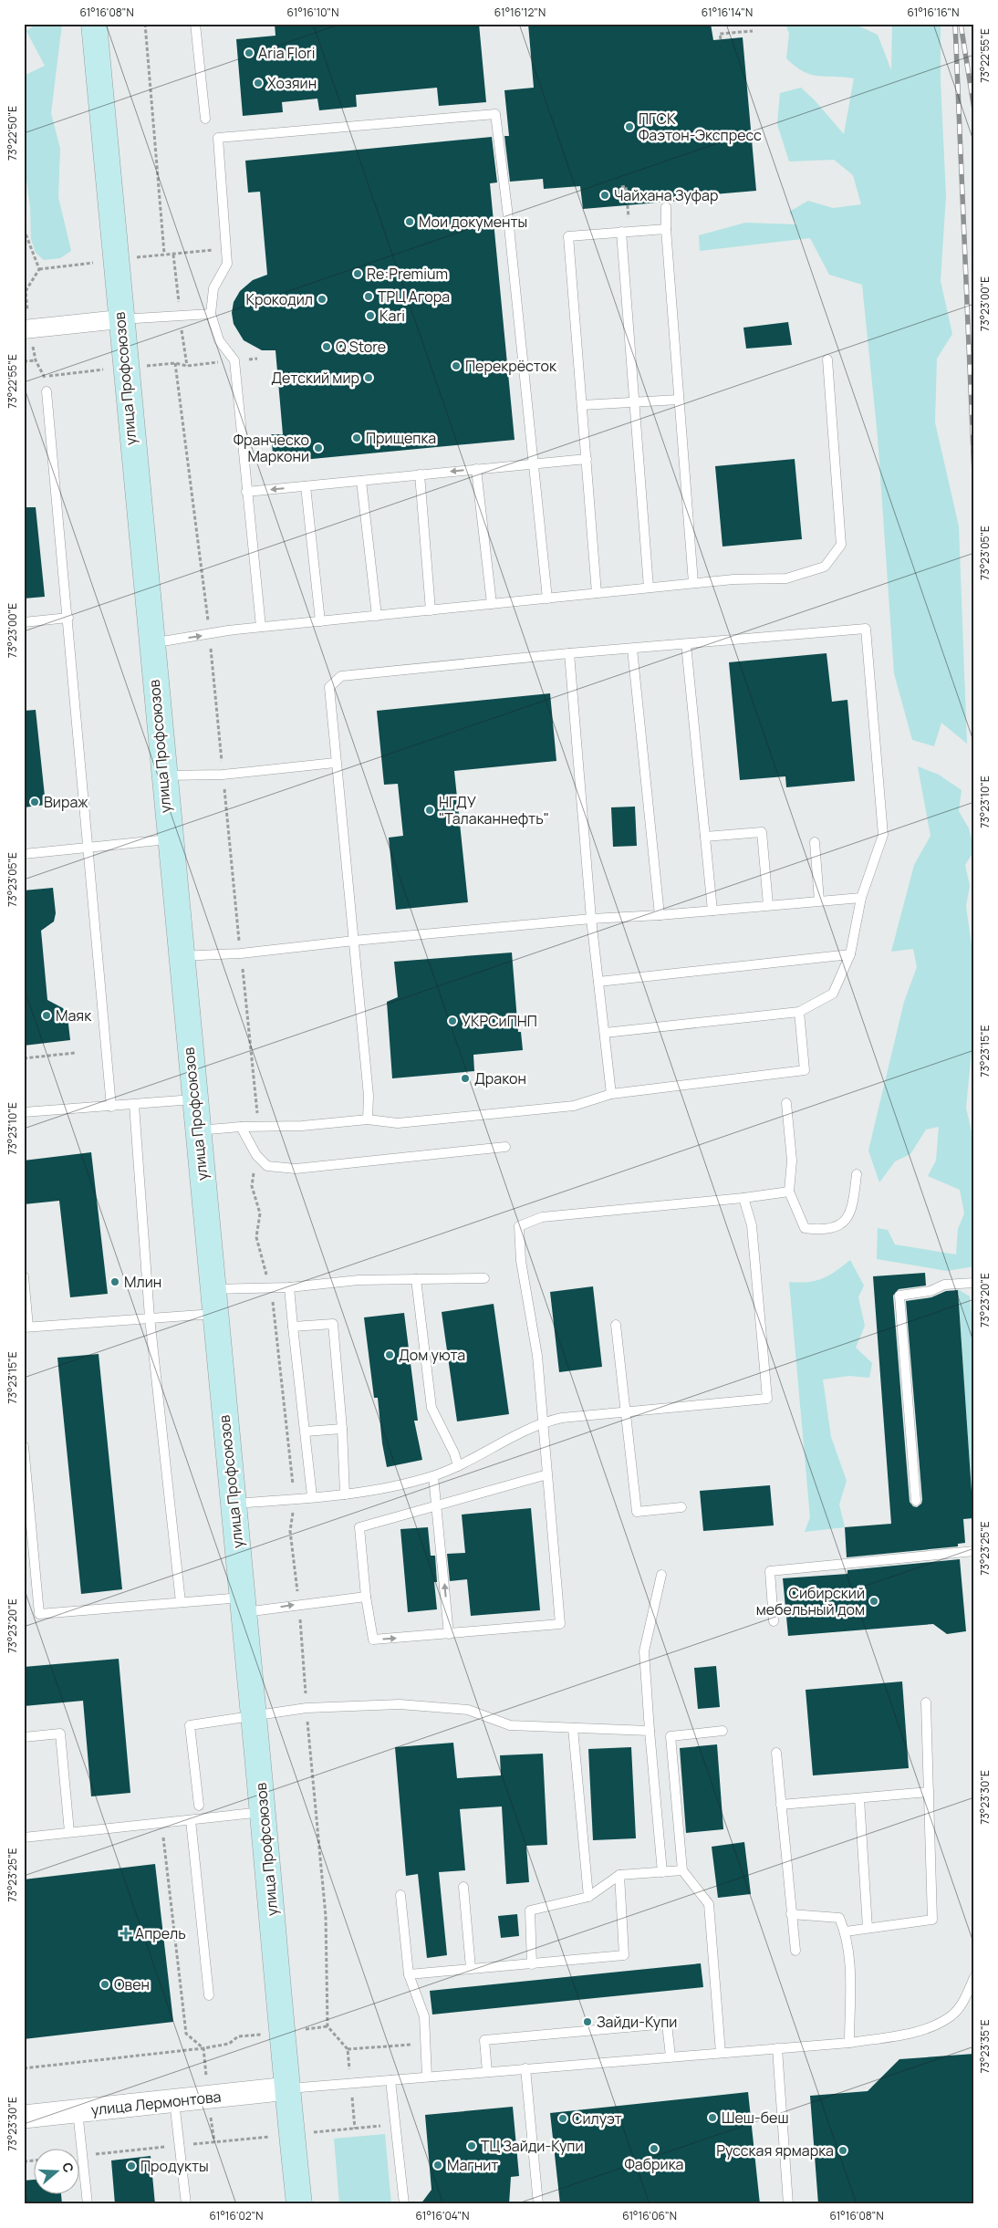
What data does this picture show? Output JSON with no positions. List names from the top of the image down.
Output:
{
  "streets": {
    "main road": ["улица Профсоюзов"],
    "street": ["улица Лермонтова"]
  },
  "crossings": [
    ["улица Профсоюзов", "улица Лермонтова"]
  ],
  "places": {
    "other": [
      "Aria Flori",
      "Хозяин",
      "ПГСК Фаэтон-Экспресс",
      "Чайхана Зуфар",
      "Мои документы",
      "Re:Premium",
      "ТРЦ Агора",
      "Крокодил",
      "Kari",
      "Q Store",
      "Перекрёсток",
      "Детский мир",
      "Прищепка",
      "Франческо Маркони",
      "Вираж",
      "НГДУ \"Талаканнефть\"",
      "Маяк",
      "УКРСиПНП",
      "Дракон",
      "Млин",
      "Дом уюта",
      "Сибирский мебельный дом",
      "Овен",
      "Зайди-Купи",
      "Шеш-беш",
      "Силуэт",
      "ТЦ Зайди-Купи",
      "Фабрика",
      "Русская ярмарка",
      "Магнит",
      "Продукты"
    ],
    "health": ["Апрель"]
  },
  "north": "right",
  "coordinates": [
    "61°16'08\"N",
    "61°16'10\"N",
    "61°16'12\"N",
    "61°16'14\"N",
    "61°16'16\"N",
    "73°22'55\"E",
    "73°22'50\"E",
    "73°23'00\"E",
    "73°23'05\"E",
    "73°23'10\"E",
    "73°23'15\"E",
    "73°23'20\"E",
    "73°23'25\"E",
    "73°23'30\"E",
    "73°23'35\"E",
    "61°16'02\"N",
    "61°16'04\"N",
    "61°16'06\"N"
  ]
}
